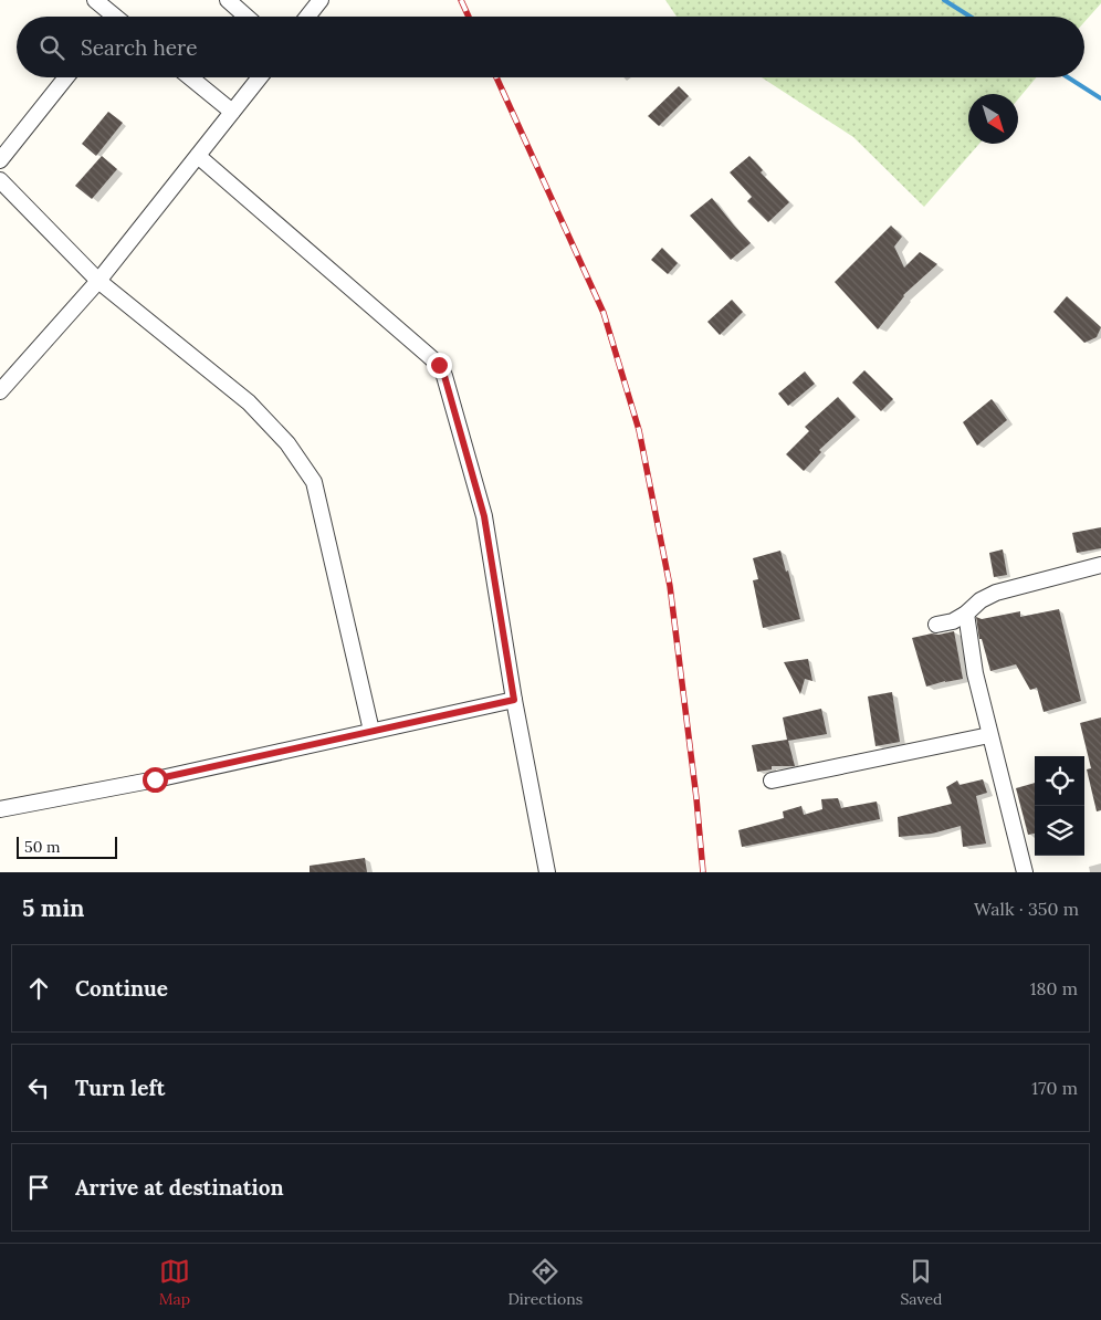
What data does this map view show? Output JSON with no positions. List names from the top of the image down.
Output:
{
  "scale_bar": "50 m",
  "north": "bottom right",
  "page": {
    "search": "Search here",
    "scale": "50 m",
    "heading": ["5 min", "Walk · 350 m"],
    "list": [
      ["Continue", "180 m"],
      ["Turn left", "170 m"],
      "Arrive at destination"
    ],
    "nav": ["Map", "Directions", "Saved"]
  }
}
